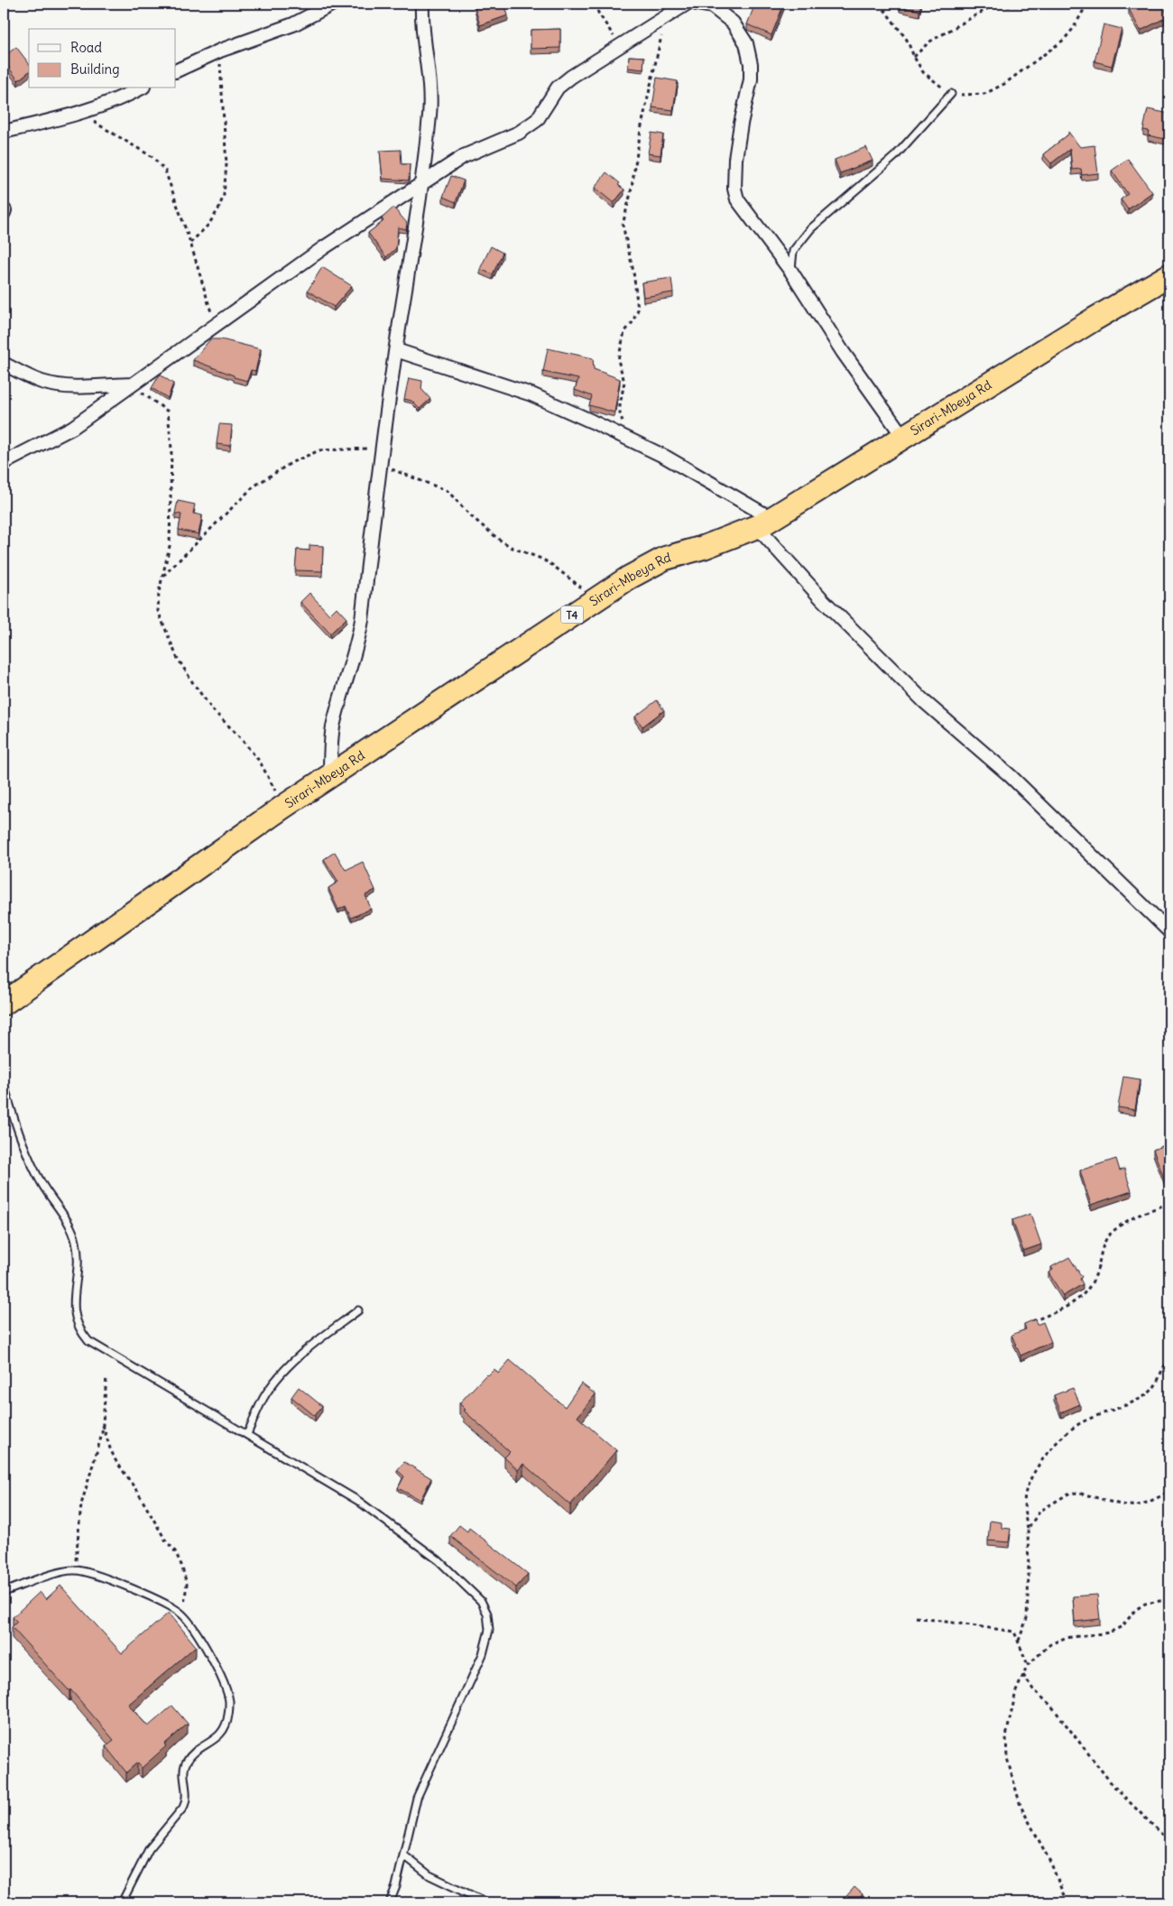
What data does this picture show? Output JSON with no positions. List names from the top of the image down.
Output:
{
  "streets": {
    "highway": ["Sirari-Mbeya Rd", "T4"]
  },
  "legend": ["Road", "Building"]
}
